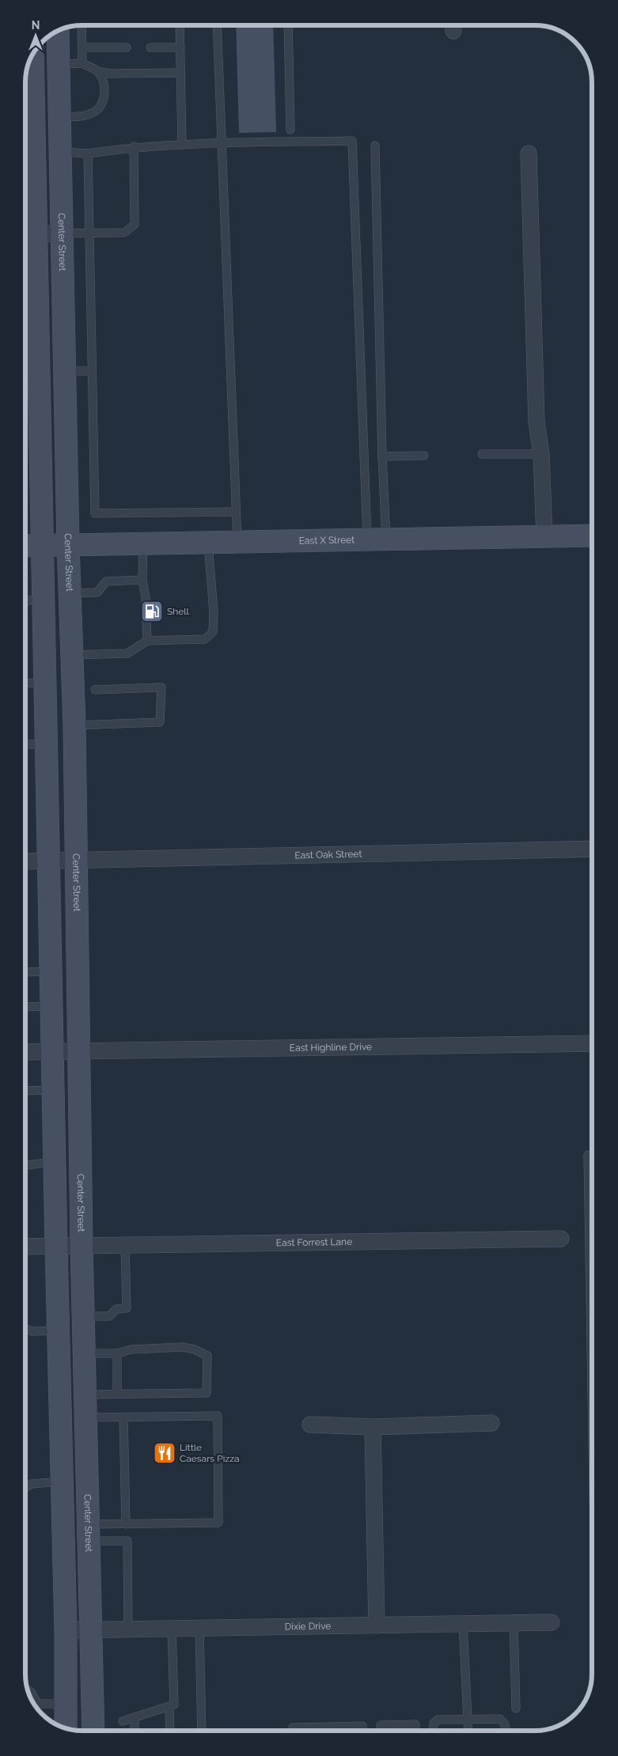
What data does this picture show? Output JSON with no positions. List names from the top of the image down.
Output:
{
  "streets": {
    "main road": ["Center Street", "East X Street"],
    "street": [
      "East Oak Street",
      "East Highline Drive",
      "East Forrest Lane",
      "Dixie Drive"
    ]
  },
  "crossings": [
    ["Center Street", "East X Street"],
    ["Center Street", "East Oak Street"],
    ["Center Street", "East Highline Drive"],
    ["Center Street", "East Forrest Lane"],
    ["Center Street", "Dixie Drive"]
  ],
  "places": {
    "fuel station": ["Shell"],
    "restaurant": ["Little Caesars Pizza"]
  },
  "north": "top"
}
